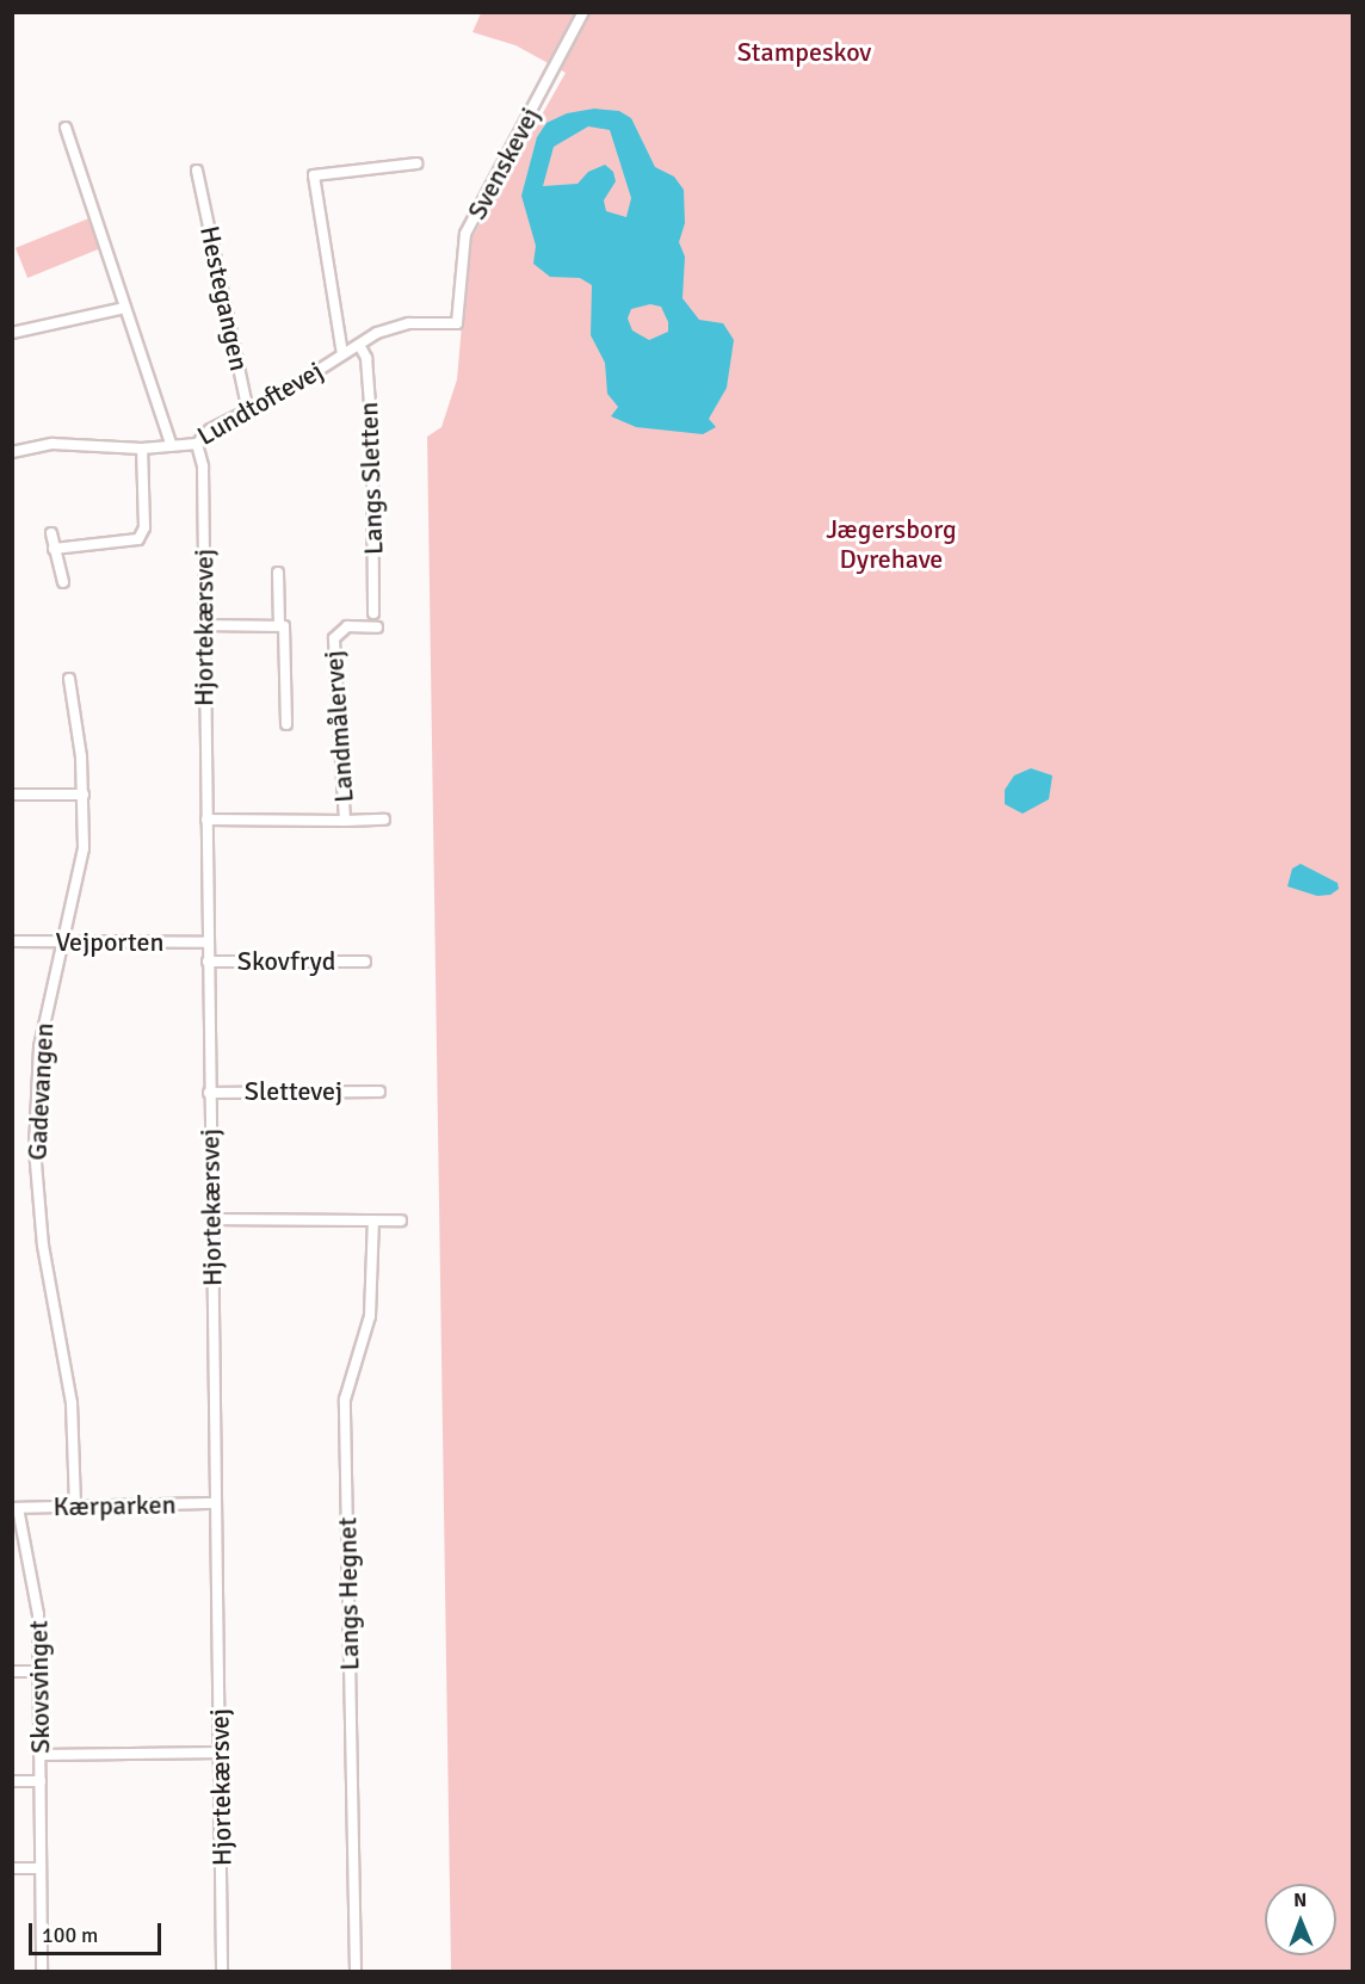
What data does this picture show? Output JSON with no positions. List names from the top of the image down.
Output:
{
  "streets": {
    "street": [
      "Svenskevej",
      "Hestegangen",
      "Lundtoftevej",
      "Langs Sletten",
      "Hjortekærsvej",
      "Landmålervej",
      "Vejporten",
      "Skovfryd",
      "Gadevangen",
      "Slettevej",
      "Kærparken",
      "Langs Hegnet",
      "Skovsvinget"
    ]
  },
  "crossings": [
    ["Svenskevej", "Lundtoftevej"],
    ["Hestegangen", "Lundtoftevej"],
    ["Lundtoftevej", "Langs Sletten"],
    ["Lundtoftevej", "Hjortekærsvej"],
    ["Hjortekærsvej", "Landmålervej"],
    ["Hjortekærsvej", "Vejporten"],
    ["Hjortekærsvej", "Skovfryd"],
    ["Hjortekærsvej", "Slettevej"],
    ["Hjortekærsvej", "Kærparken"],
    ["Vejporten", "Gadevangen"],
    ["Gadevangen", "Kærparken"],
    ["Kærparken", "Skovsvinget"]
  ],
  "parks": ["Stampeskov", "Jægersborg Dyrehave"],
  "scale_bar": "100 m",
  "north": "top"
}
